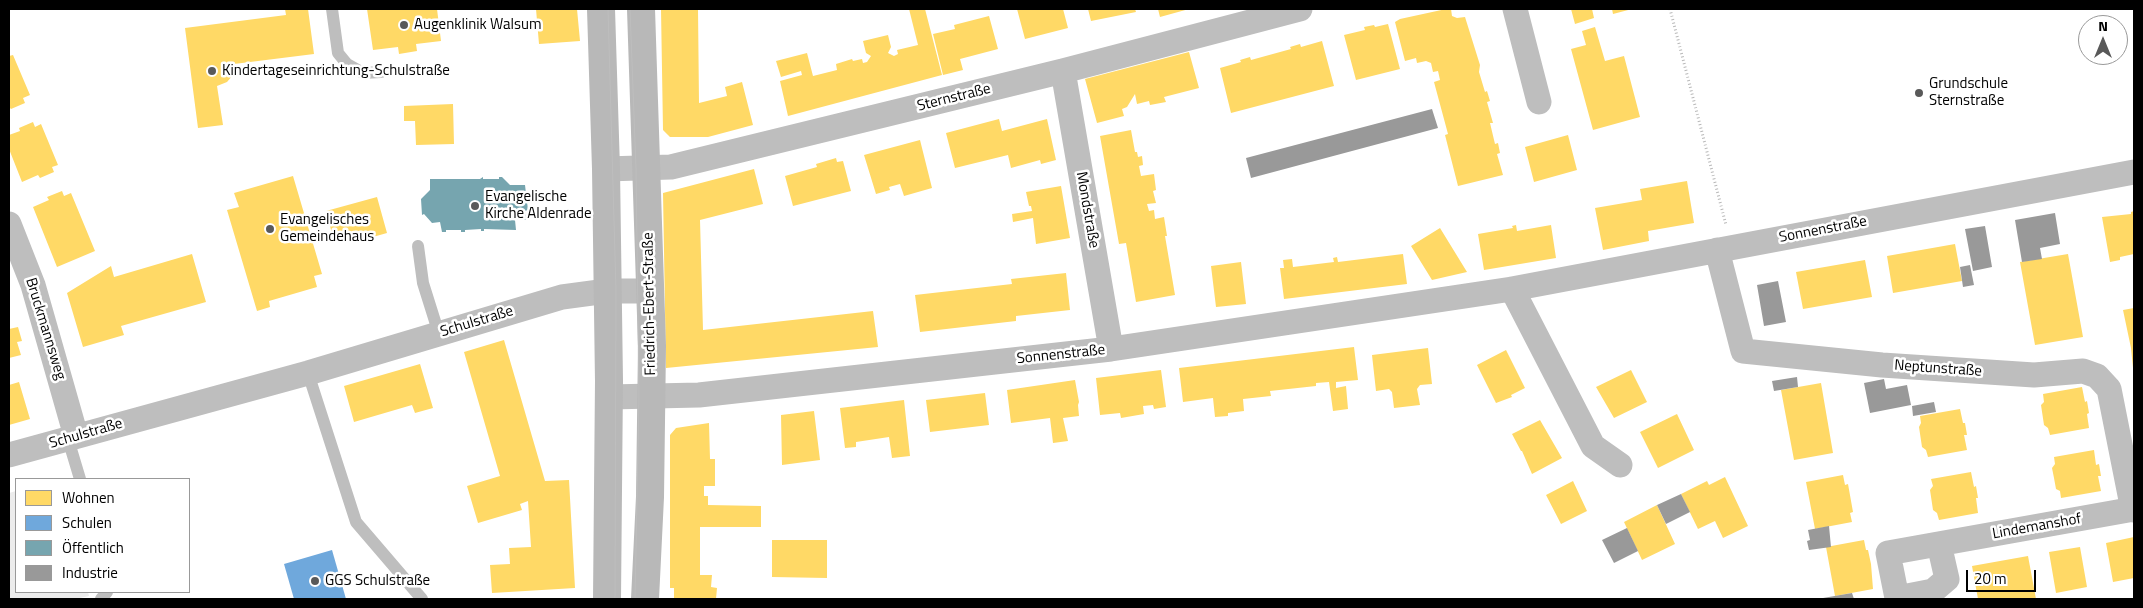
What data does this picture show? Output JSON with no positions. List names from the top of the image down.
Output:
{
  "streets": {
    "main road": ["Friedrich-Ebert-Straße"],
    "street": [
      "Sternstraße",
      "Mondstraße",
      "Sonnenstraße",
      "Schulstraße",
      "Bruckmannsweg",
      "Neptunstraße",
      "Lindemanshof"
    ]
  },
  "crossings": [
    ["Sternstraße", "Mondstraße"],
    ["Sternstraße", "Friedrich-Ebert-Straße"],
    ["Mondstraße", "Sonnenstraße"],
    ["Sonnenstraße", "Friedrich-Ebert-Straße"],
    ["Sonnenstraße", "Neptunstraße"],
    ["Friedrich-Ebert-Straße", "Schulstraße"],
    ["Schulstraße", "Bruckmannsweg"],
    ["Neptunstraße", "Lindemanshof"]
  ],
  "places": [
    "Augenklinik Walsum",
    "Kindertageseinrichtung-Schulstraße",
    "Grundschule Sternstraße",
    "Evangelische Kirche Aldenrade",
    "Evangelisches Gemeindehaus",
    "GGS Schulstraße"
  ],
  "legend": [
    "Wohnen",
    "Schulen",
    "Öffentlich",
    "Industrie"
  ],
  "scale_bar": "20 m",
  "north": "top"
}
